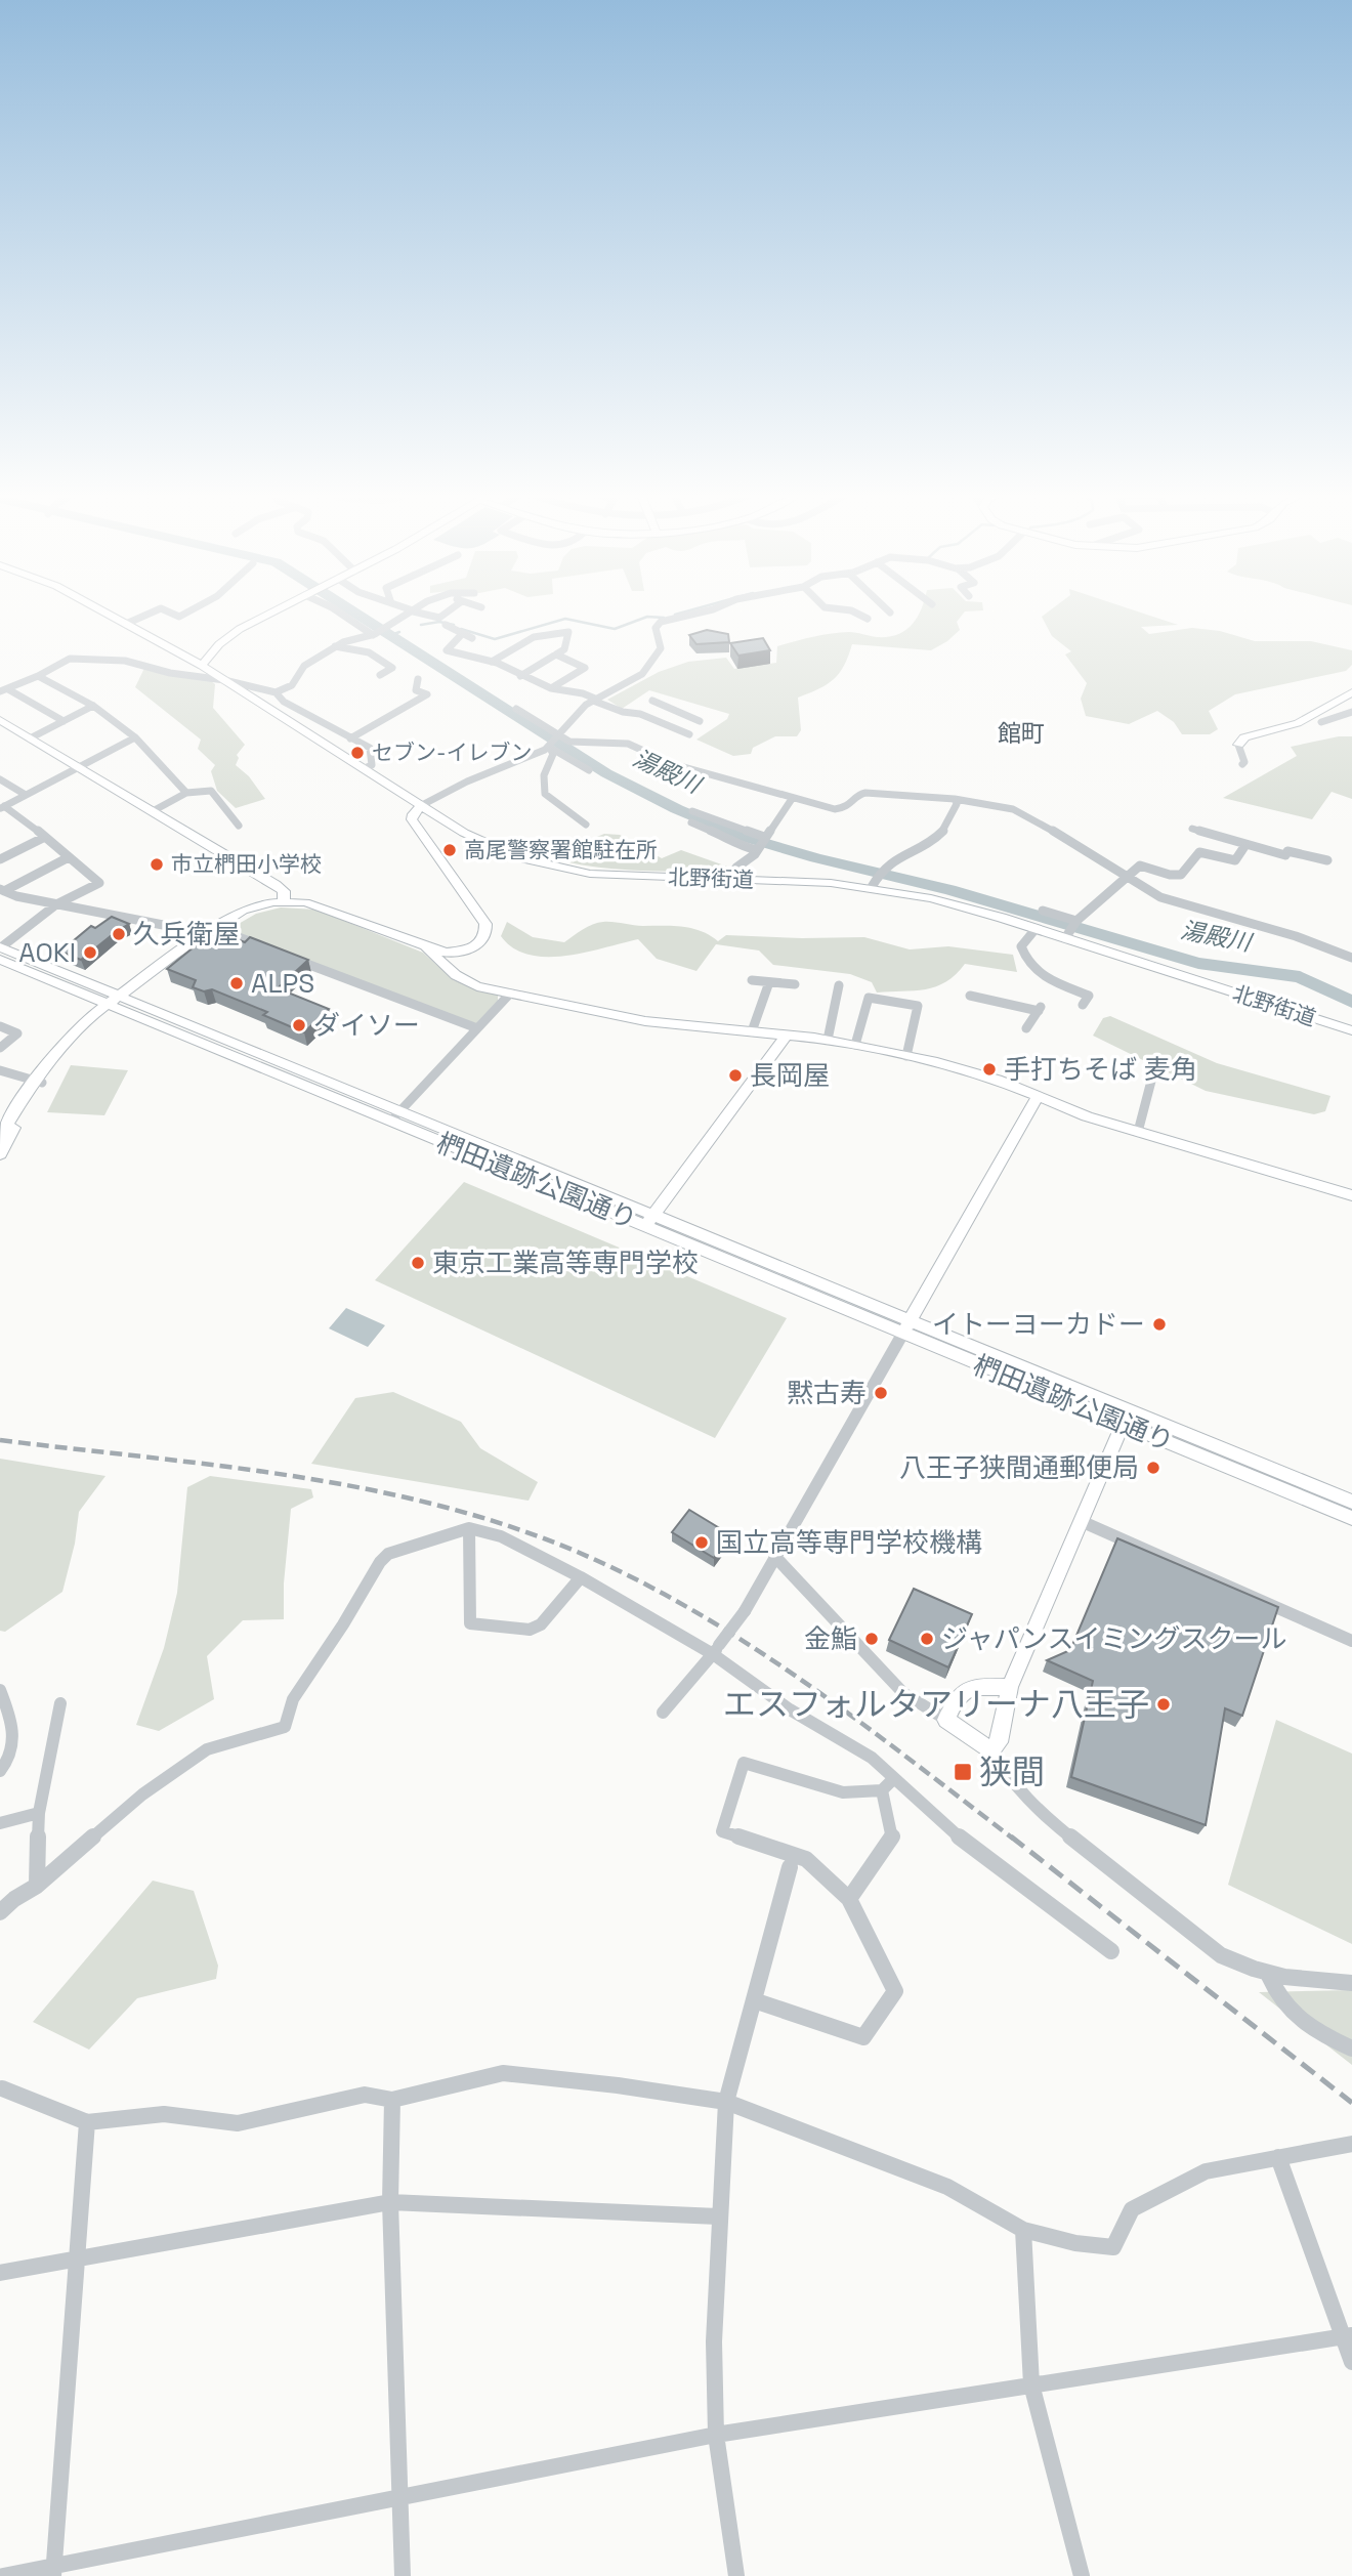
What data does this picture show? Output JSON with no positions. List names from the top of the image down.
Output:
{
  "streets": {
    "street": ["北野街道", "椚田遺跡公園通り"]
  },
  "districts": ["館町"],
  "water": ["湯殿川"],
  "places": {
    "other": [
      "セブン-イレブン",
      "高尾警察署館駐在所",
      "市立椚田小学校",
      "久兵衛屋",
      "AOKI",
      "ALPS",
      "ダイソー",
      "手打ちそば 麦角",
      "長岡屋",
      "東京工業高等専門学校",
      "イトーヨーカドー",
      "黙古寿",
      "八王子狭間通郵便局",
      "国立高等専門学校機構",
      "金鮨",
      "ジャパンスイミングスクール",
      "エスフォルタアリーナ八王子"
    ],
    "transit": ["狭間"]
  }
}
